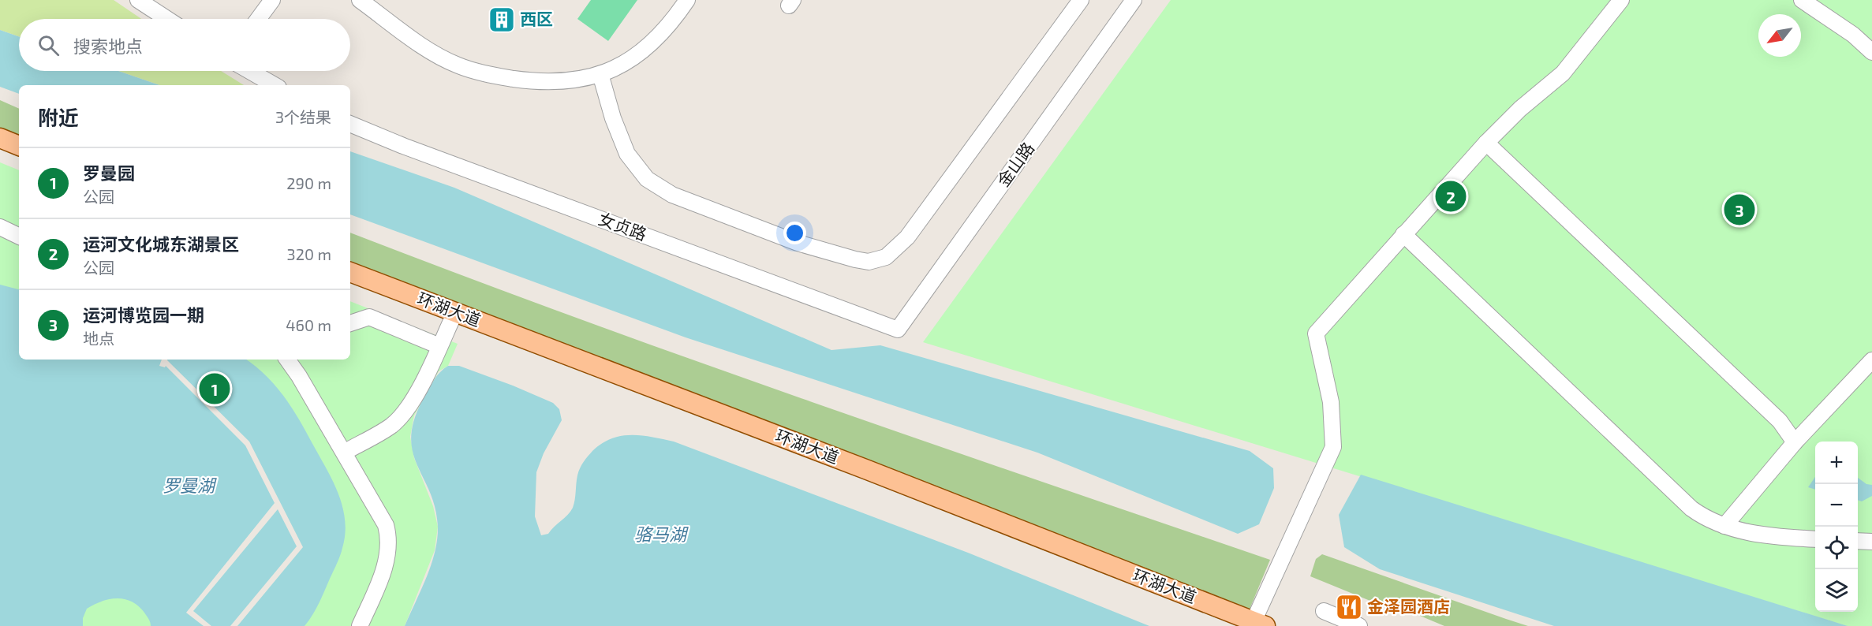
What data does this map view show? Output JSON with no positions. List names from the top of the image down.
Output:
{
  "streets": {
    "main road": ["环湖大道"],
    "street": ["金山路", "女贞路"]
  },
  "crossings": [
    ["金山路", "女贞路"]
  ],
  "water": ["罗曼湖", "骆马湖"],
  "places": {
    "building": ["西区"],
    "restaurant": ["金泽园酒店"]
  },
  "north": "bottom left",
  "page": {
    "search": "搜索地点",
    "heading": ["附近", "3个结果"],
    "list": [
      {
        "mark": "1",
        "name": "罗曼园",
        "note": "公园",
        "value": "290 m"
      },
      {
        "mark": "2",
        "name": "运河文化城东湖景区",
        "note": "公园",
        "value": "320 m"
      },
      {
        "mark": "3",
        "name": "运河博览园一期",
        "note": "地点",
        "value": "460 m"
      }
    ],
    "pins": ["2", "3", "1"],
    "map_buttons": ["+", "−"]
  }
}
